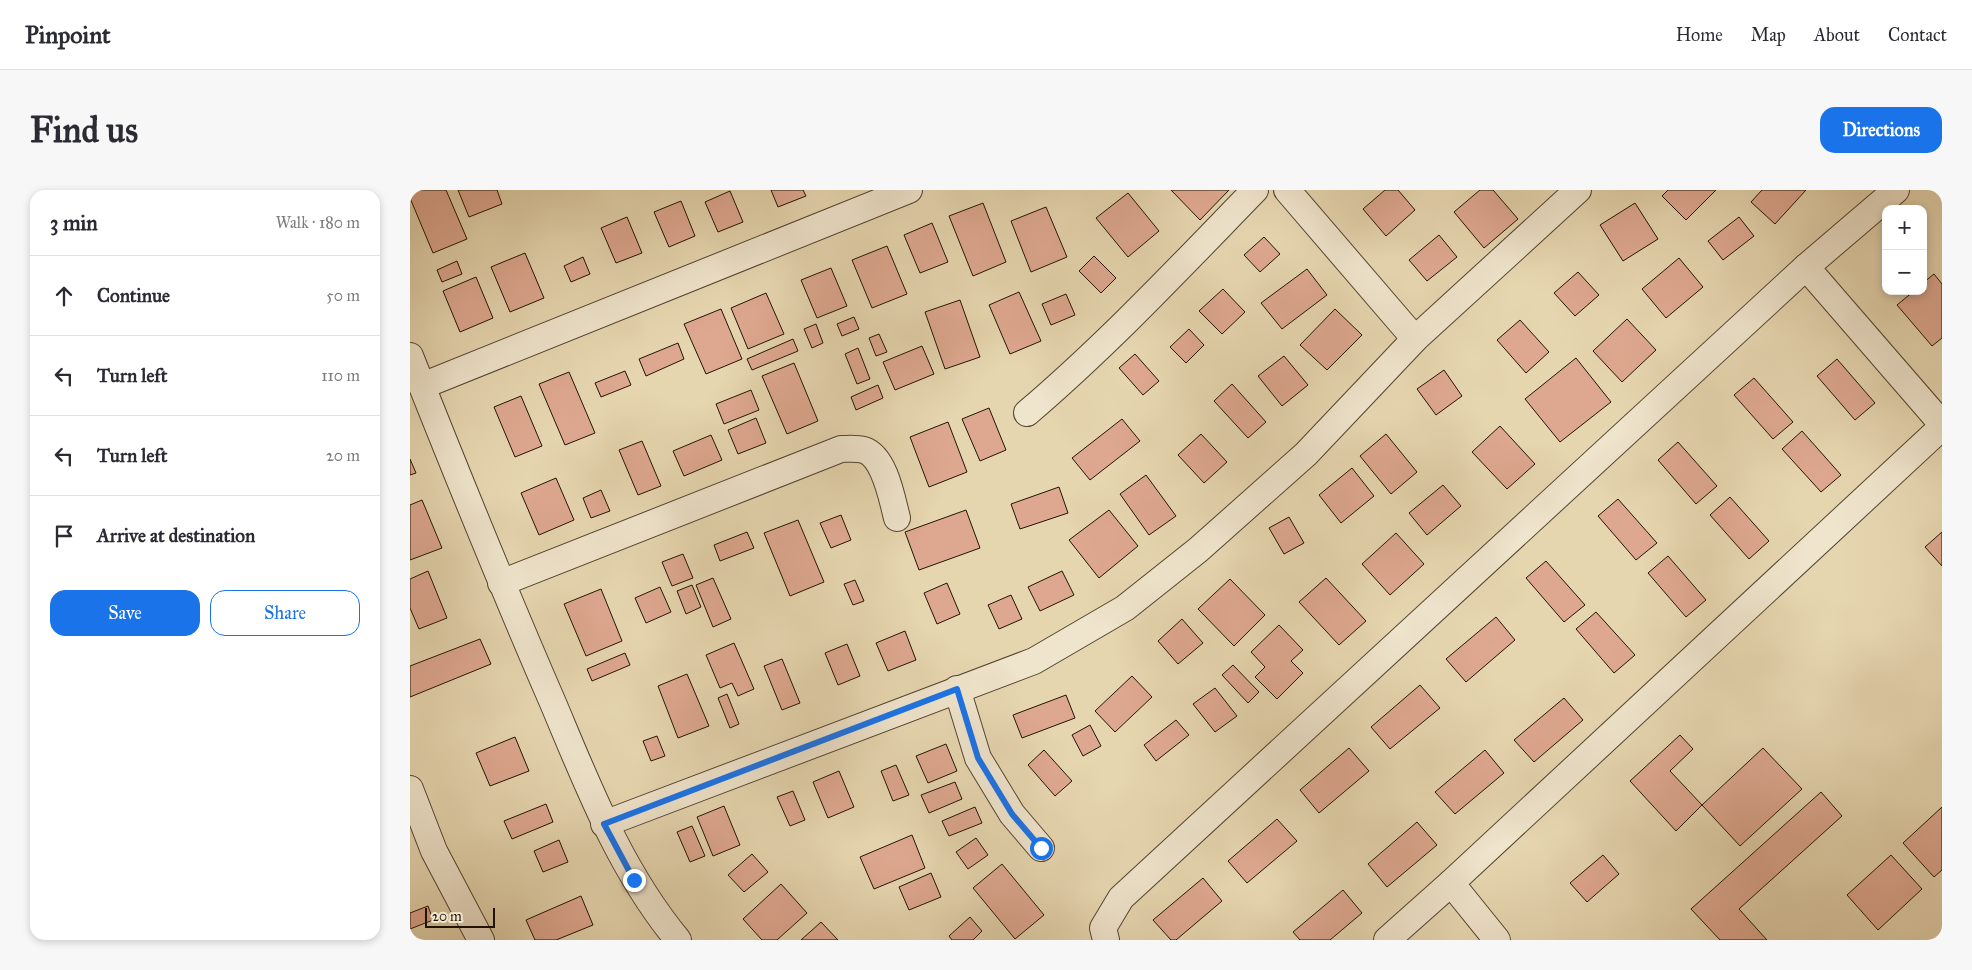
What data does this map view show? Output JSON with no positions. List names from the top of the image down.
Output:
{
  "scale_bar": "20 m",
  "page": {
    "header": "Pinpoint",
    "nav": [
      "Home",
      "Map",
      "About",
      "Contact"
    ],
    "buttons": [
      "Directions",
      ["Save", "Share"]
    ],
    "title": "Find us",
    "heading": ["3 min", "Walk · 180 m"],
    "map_buttons": ["+", "−"],
    "list": [
      ["Continue", "50 m"],
      ["Turn left", "110 m"],
      ["Turn left", "20 m"],
      "Arrive at destination"
    ],
    "scale": "20 m"
  }
}
